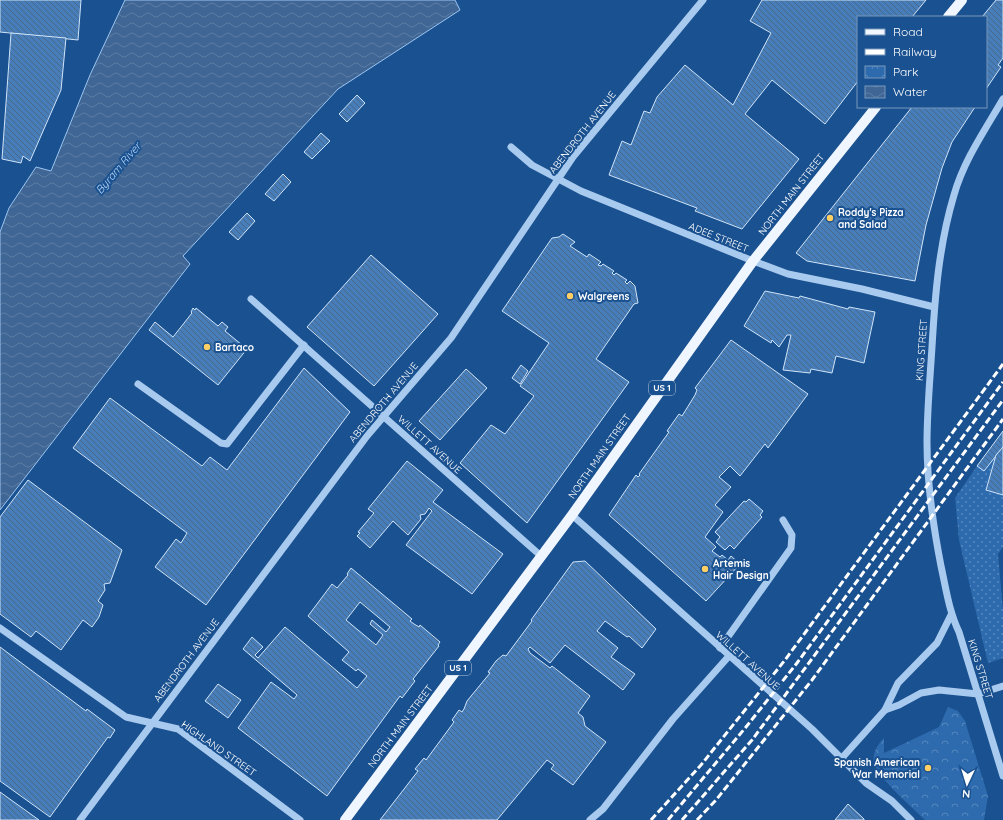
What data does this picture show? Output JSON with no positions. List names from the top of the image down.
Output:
{
  "streets": {
    "main road": ["NORTH MAIN STREET", "US 1"],
    "street": [
      "ABENDROTH AVENUE",
      "ADEE STREET",
      "KING STREET",
      "WILLETT AVENUE",
      "HIGHLAND STREET"
    ]
  },
  "crossings": [
    ["ABENDROTH AVENUE", "ADEE STREET"],
    ["ABENDROTH AVENUE", "WILLETT AVENUE"],
    ["ABENDROTH AVENUE", "HIGHLAND STREET"],
    ["NORTH MAIN STREET", "ADEE STREET"],
    ["NORTH MAIN STREET", "WILLETT AVENUE"],
    ["ADEE STREET", "KING STREET"]
  ],
  "water": ["Byram River"],
  "places": [
    "Roddy's Pizza and Salad",
    "Walgreens",
    "Bartaco",
    "Artemis Hair Design",
    "Spanish American War Memorial"
  ],
  "legend": [
    "Road",
    "Railway",
    "Park",
    "Water"
  ],
  "north": "bottom"
}
